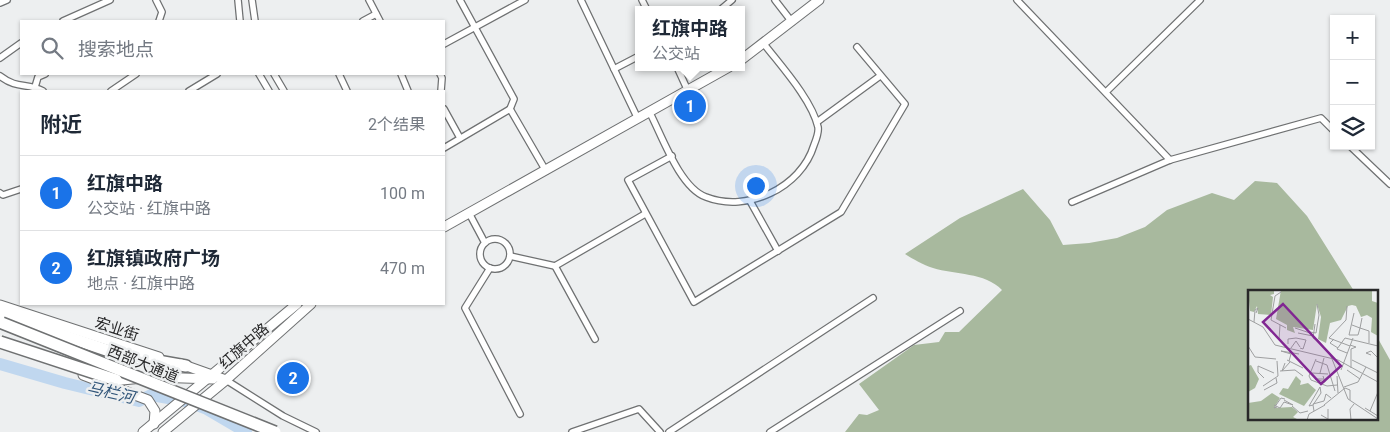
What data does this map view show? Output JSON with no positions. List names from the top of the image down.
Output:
{
  "streets": {
    "highway": ["西部大通道"],
    "main road": ["宏业街", "红旗中路"]
  },
  "crossings": [
    ["宏业街", "红旗中路"]
  ],
  "water": ["马栏河"],
  "page": {
    "popup": ["红旗中路", "公交站"],
    "map_buttons": ["+", "−"],
    "search": "搜索地点",
    "pins": ["1", "2"],
    "heading": ["附近", "2个结果"],
    "list": [
      {
        "mark": "1",
        "name": "红旗中路",
        "note": "公交站 · 红旗中路",
        "value": "100 m"
      },
      {
        "mark": "2",
        "name": "红旗镇政府广场",
        "note": "地点 · 红旗中路",
        "value": "470 m"
      }
    ]
  }
}
